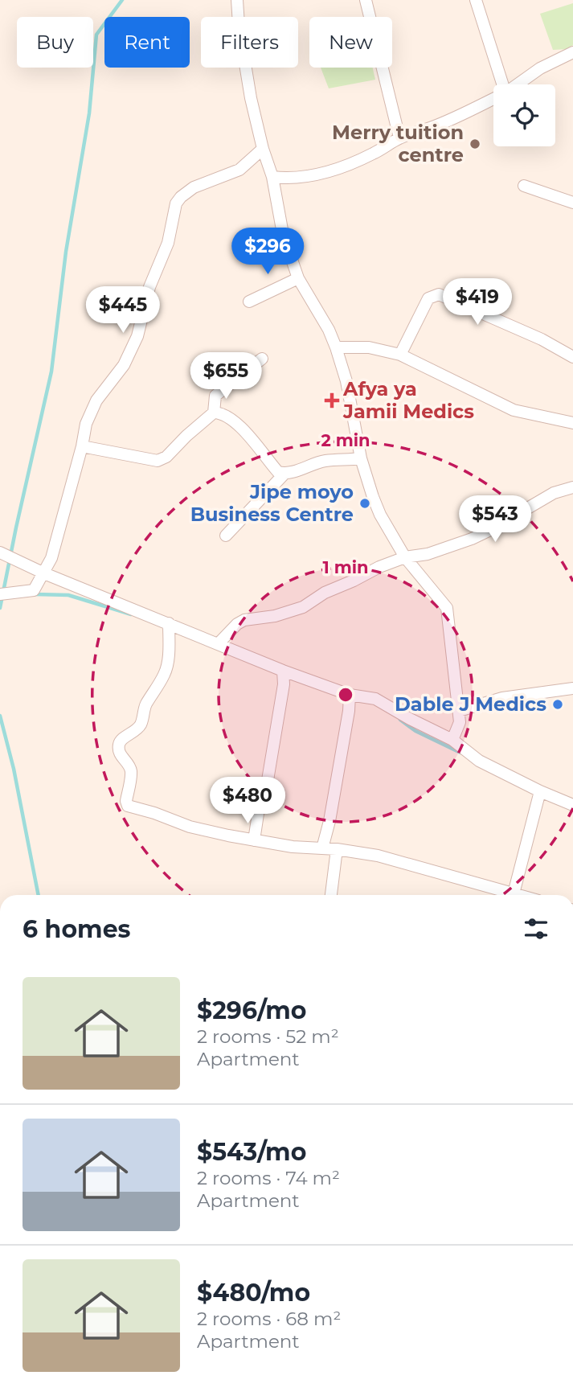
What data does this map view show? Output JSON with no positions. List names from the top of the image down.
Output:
{
  "places": {
    "other": ["Merry tuition centre", "Jipe moyo Business Centre", "Dable J Medics"],
    "health": ["Afya ya Jamii Medics"]
  },
  "page": {
    "chip": [
      "Buy",
      "Rent",
      "Filters",
      "New"
    ],
    "price": [
      "$296",
      "$419",
      "$445",
      "$655",
      "$543",
      "$480"
    ],
    "heading": "6 homes",
    "list": [
      {
        "name": "$296/mo",
        "note": "2 rooms · 52 m² · Apartment"
      },
      {
        "name": "$543/mo",
        "note": "2 rooms · 74 m² · Apartment"
      },
      {
        "name": "$480/mo",
        "note": "2 rooms · 68 m² · Apartment"
      }
    ]
  },
  "rings": ["2 min", "1 min"]
}
